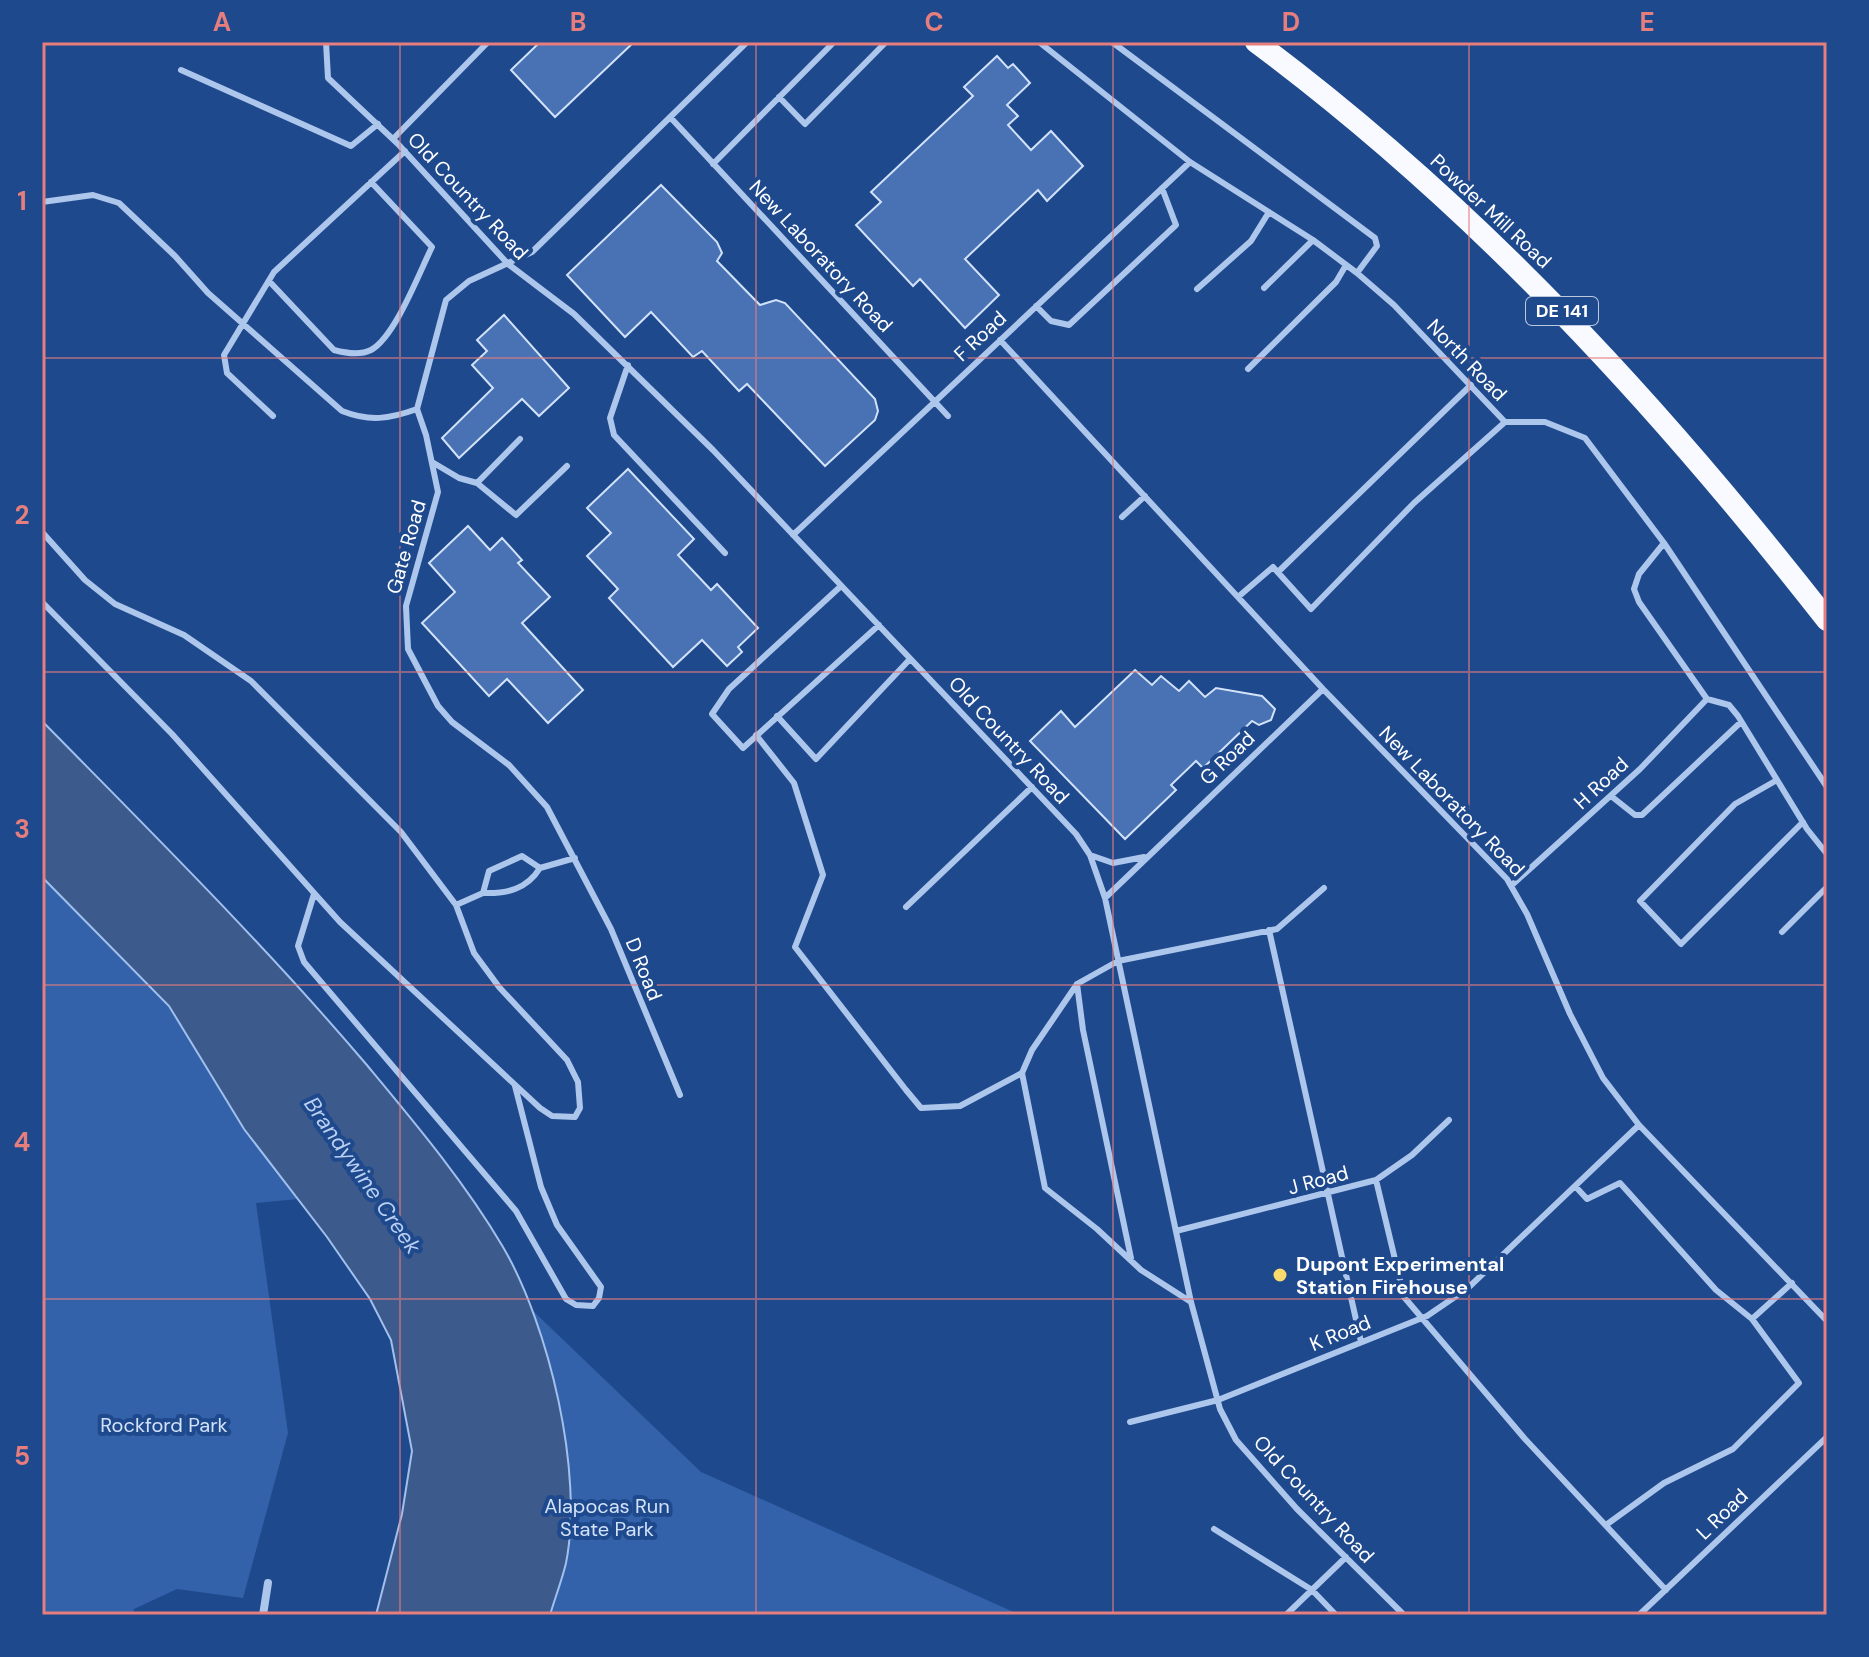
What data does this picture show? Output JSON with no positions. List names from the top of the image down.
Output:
{
  "streets": {
    "highway": ["Powder Mill Road", "DE 141"],
    "lane": [
      "Old Country Road",
      "New Laboratory Road",
      "F Road",
      "North Road",
      "Gate Road",
      "G Road",
      "H Road",
      "D Road",
      "J Road",
      "K Road",
      "L Road"
    ]
  },
  "crossings": [
    ["Old Country Road", "F Road"],
    ["Old Country Road", "G Road"],
    ["Old Country Road", "J Road"],
    ["Old Country Road", "K Road"],
    ["New Laboratory Road", "F Road"],
    ["New Laboratory Road", "G Road"],
    ["New Laboratory Road", "H Road"],
    ["New Laboratory Road", "K Road"],
    ["F Road", "North Road"],
    ["Gate Road", "D Road"]
  ],
  "water": ["Brandywine Creek"],
  "parks": ["Rockford Park", "Alapocas Run State Park"],
  "places": ["Dupont Experimental Station Firehouse"],
  "grid": {
    "columns": [
      "A",
      "B",
      "C",
      "D",
      "E"
    ],
    "rows": [
      "1",
      "2",
      "3",
      "4",
      "5"
    ]
  }
}
